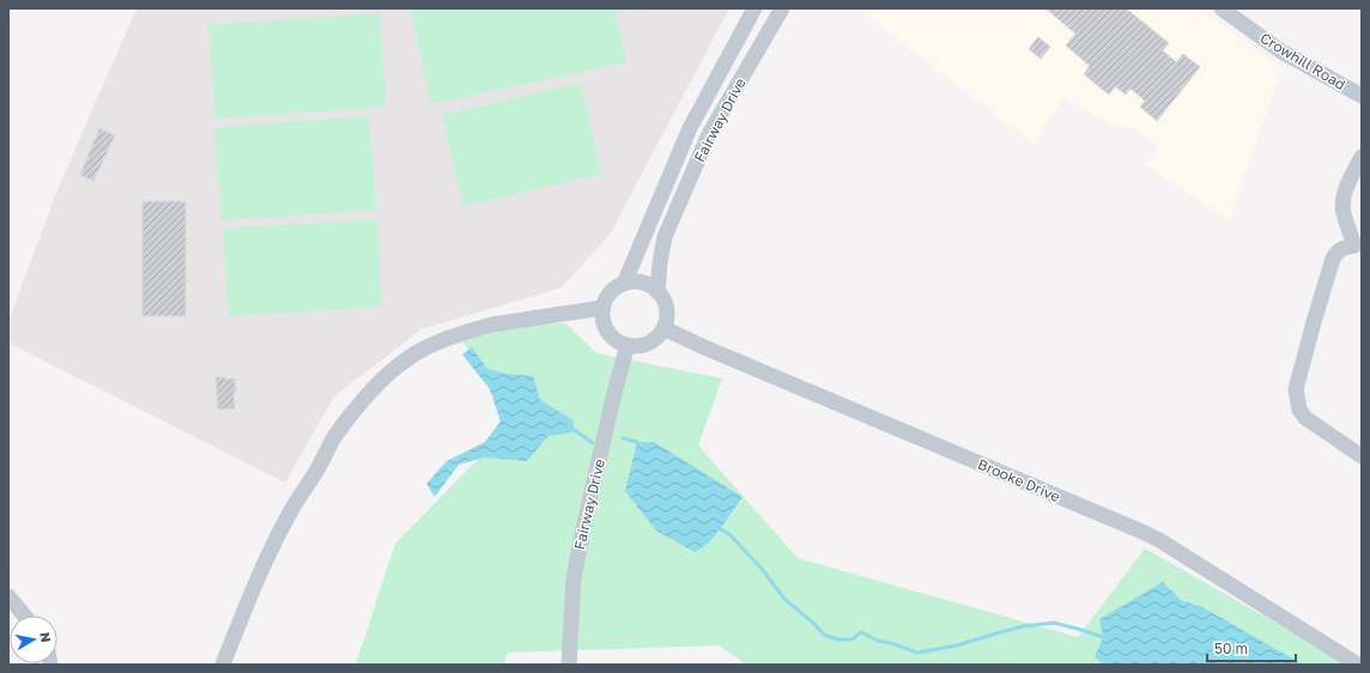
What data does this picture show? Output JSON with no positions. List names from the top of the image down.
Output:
{
  "streets": {
    "street": ["Crowhill Road", "Fairway Drive", "Brooke Drive"]
  },
  "crossings": [
    ["Fairway Drive", "Brooke Drive"]
  ],
  "scale_bar": "50 m",
  "north": "right"
}
